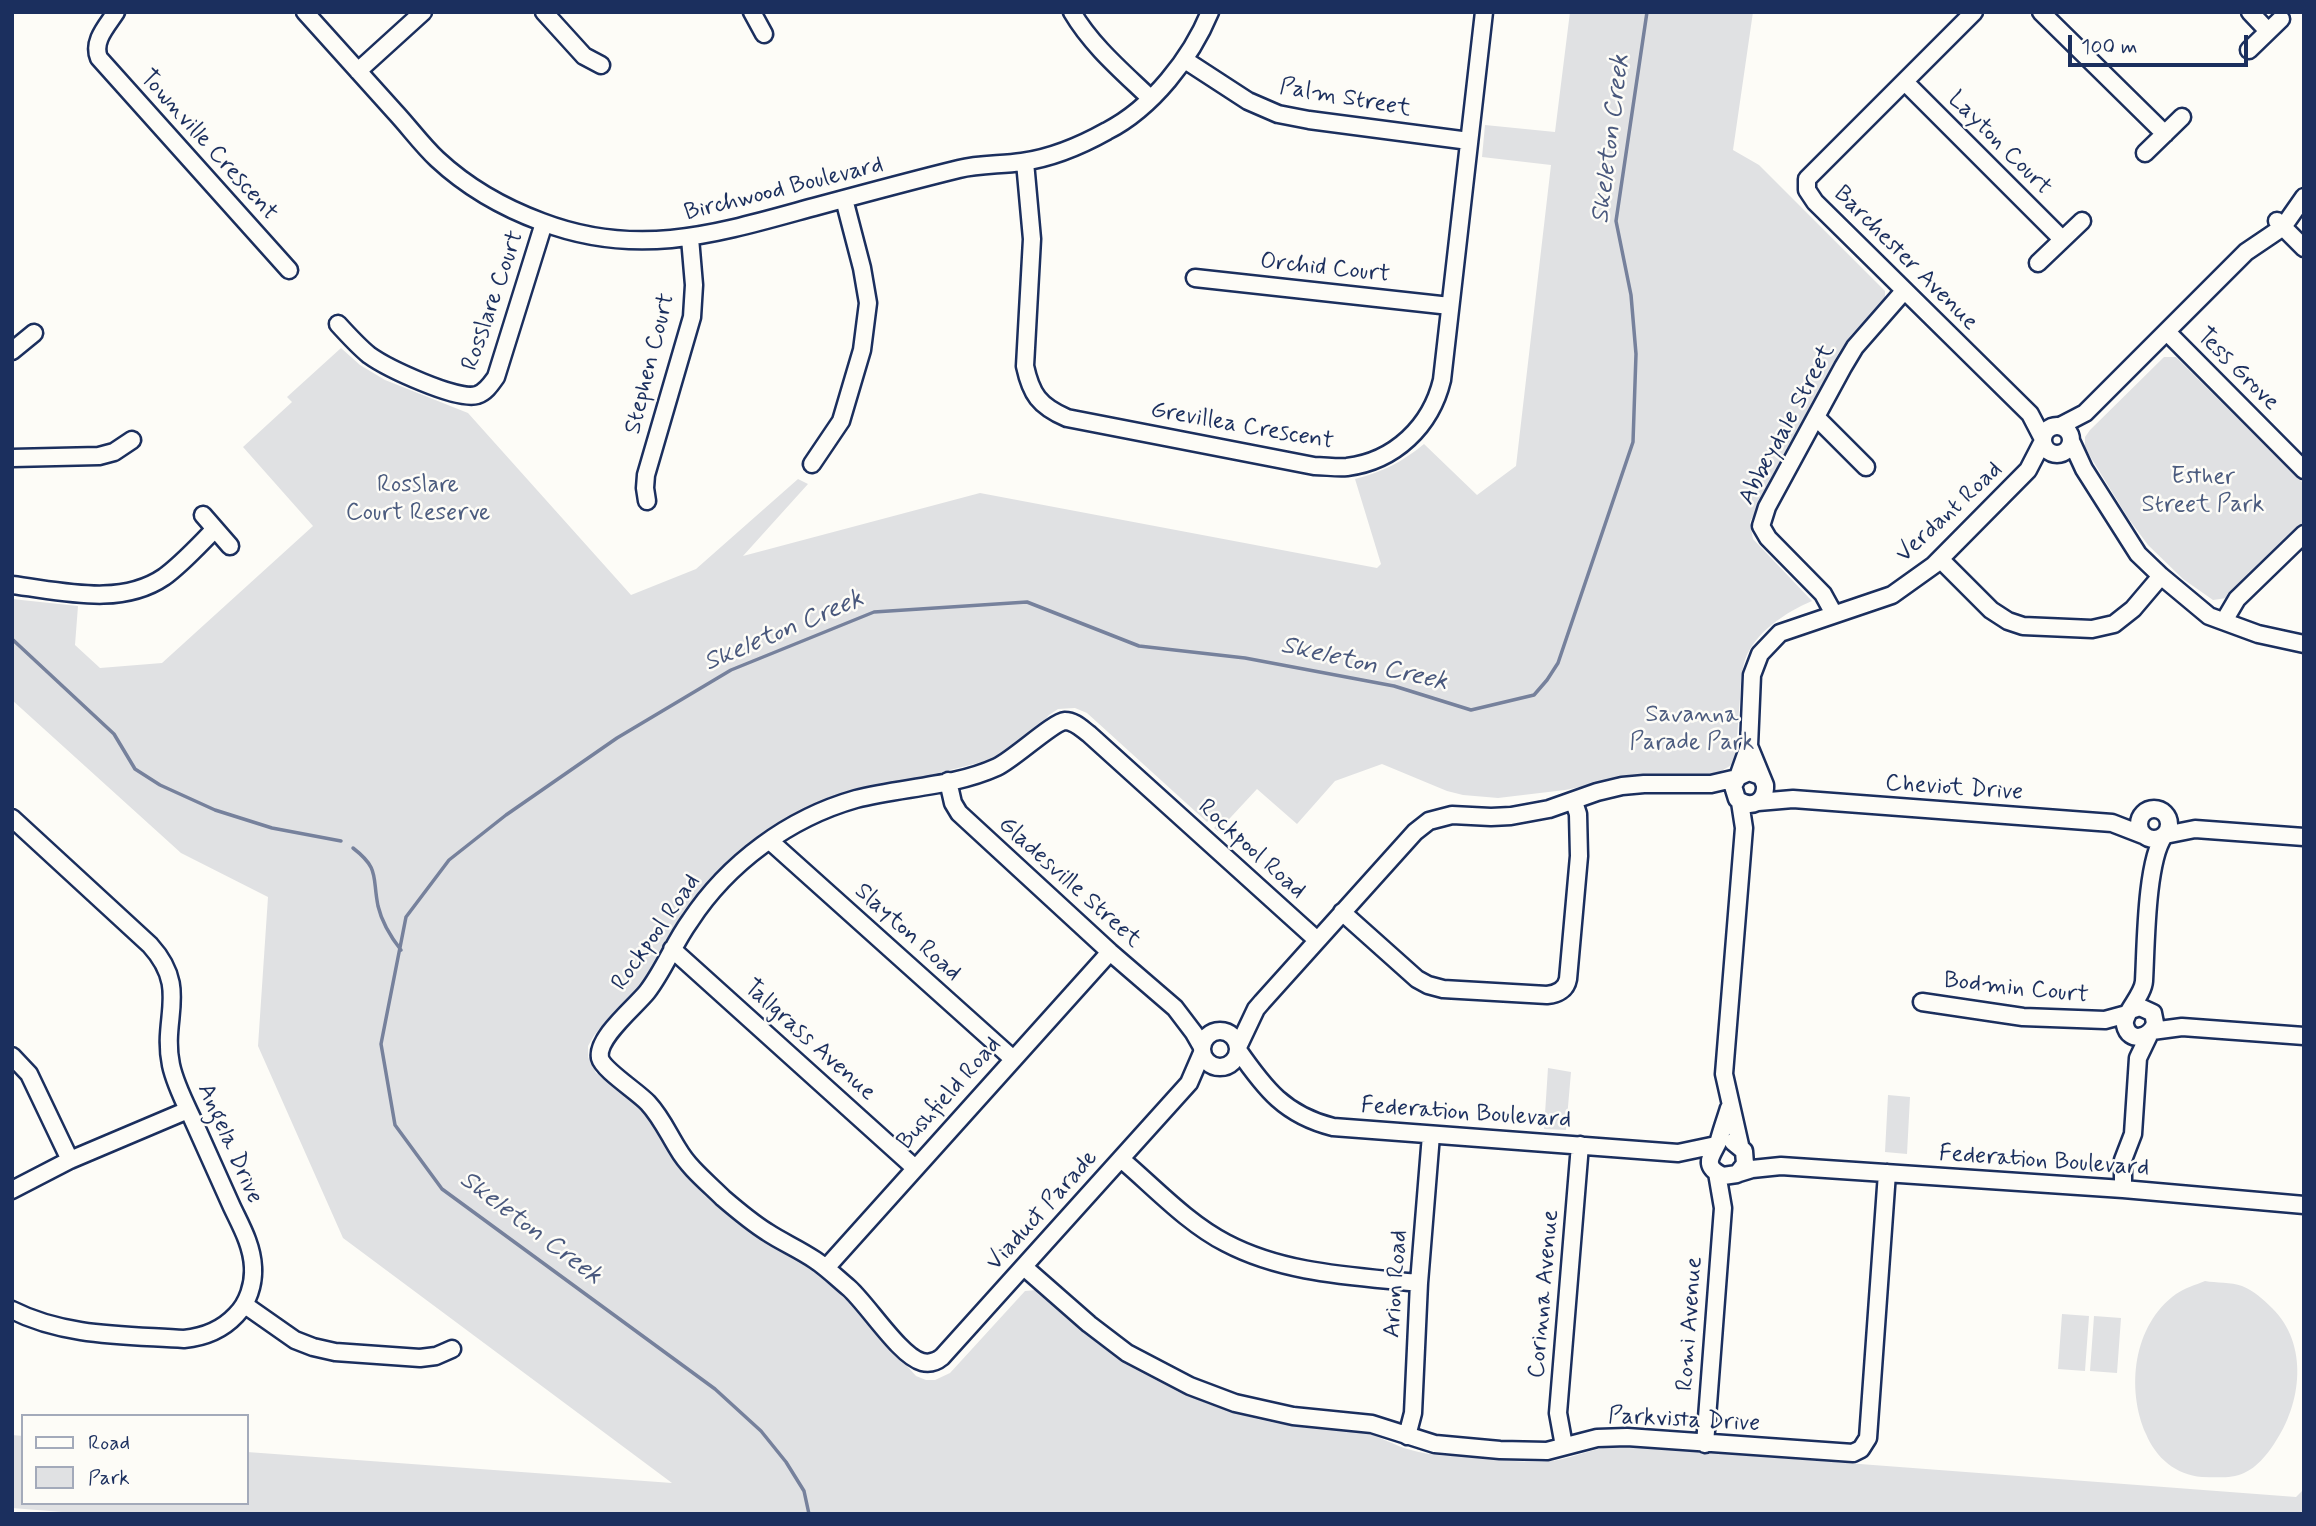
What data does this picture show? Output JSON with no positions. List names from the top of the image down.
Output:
{
  "streets": {
    "street": [
      "Palm Street",
      "Layton Court",
      "Townville Crescent",
      "Birchwood Boulevard",
      "Barchester Avenue",
      "Orchid Court",
      "Rosslare Court",
      "Stephen Court",
      "Tess Grove",
      "Abbeydale Street",
      "Grevillea Crescent",
      "Verdant Road",
      "Cheviot Drive",
      "Rockpool Road",
      "Gladesville Street",
      "Slayton Road",
      "Bodmin Court",
      "Tallgrass Avenue",
      "Bushfield Road",
      "Federation Boulevard",
      "Angela Drive",
      "Viaduct Parade",
      "Arion Road",
      "Corinna Avenue",
      "Romi Avenue",
      "Parkvista Drive"
    ]
  },
  "crossings": [
    ["Palm Street", "Birchwood Boulevard"],
    ["Palm Street", "Grevillea Crescent"],
    ["Layton Court", "Barchester Avenue"],
    ["Birchwood Boulevard", "Rosslare Court"],
    ["Birchwood Boulevard", "Stephen Court"],
    ["Birchwood Boulevard", "Grevillea Crescent"],
    ["Barchester Avenue", "Abbeydale Street"],
    ["Barchester Avenue", "Verdant Road"],
    ["Orchid Court", "Grevillea Crescent"],
    ["Abbeydale Street", "Verdant Road"],
    ["Verdant Road", "Cheviot Drive"],
    ["Rockpool Road", "Gladesville Street"],
    ["Rockpool Road", "Slayton Road"],
    ["Rockpool Road", "Tallgrass Avenue"],
    ["Rockpool Road", "Bushfield Road"],
    ["Rockpool Road", "Viaduct Parade"],
    ["Gladesville Street", "Bushfield Road"],
    ["Gladesville Street", "Federation Boulevard"],
    ["Gladesville Street", "Viaduct Parade"],
    ["Slayton Road", "Bushfield Road"],
    ["Tallgrass Avenue", "Bushfield Road"],
    ["Federation Boulevard", "Viaduct Parade"],
    ["Federation Boulevard", "Arion Road"],
    ["Federation Boulevard", "Corinna Avenue"],
    ["Federation Boulevard", "Romi Avenue"],
    ["Federation Boulevard", "Parkvista Drive"],
    ["Viaduct Parade", "Parkvista Drive"],
    ["Arion Road", "Parkvista Drive"],
    ["Corinna Avenue", "Parkvista Drive"],
    ["Romi Avenue", "Parkvista Drive"]
  ],
  "water": ["Skeleton Creek"],
  "parks": ["Esther Street Park", "Rosslare Court Reserve", "Savanna Parade Park"],
  "legend": ["Road", "Park"],
  "scale_bar": "100 m"
}
